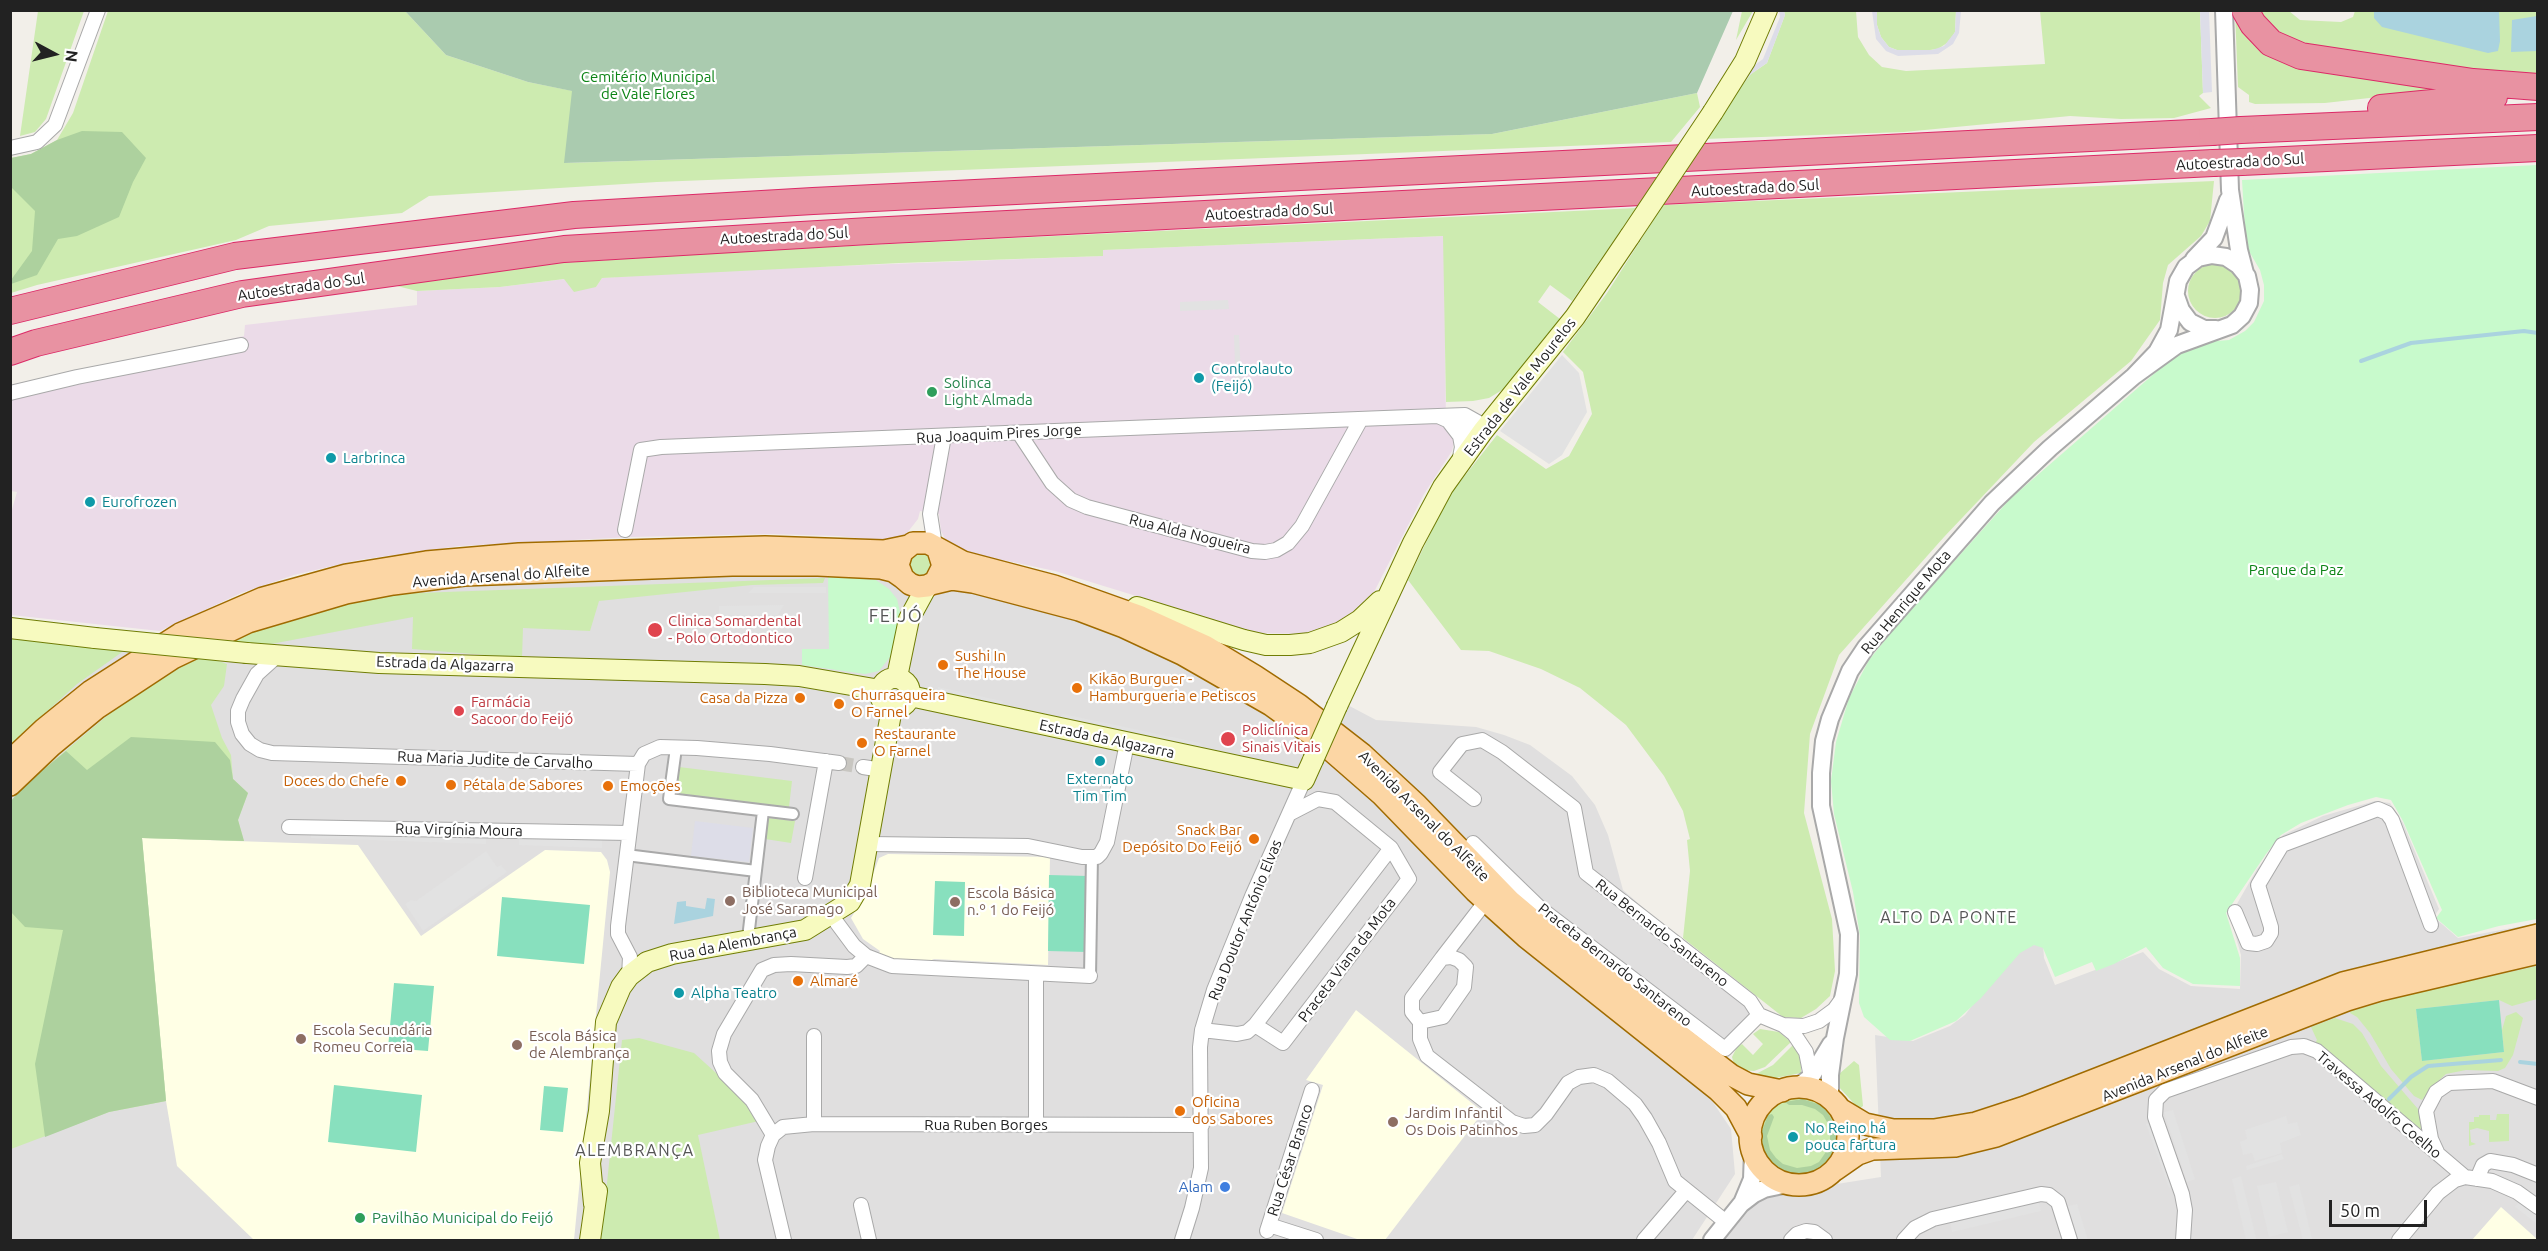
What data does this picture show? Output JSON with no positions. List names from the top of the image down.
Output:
{
  "streets": {
    "highway": ["Autoestrada do Sul"],
    "main road": [
      "Estrada de Vale Mourelos",
      "Avenida Arsenal do Alfeite",
      "Estrada da Algazarra",
      "Rua da Alembrança"
    ],
    "street": [
      "Rua Joaquim Pires Jorge",
      "Rua Alda Nogueira",
      "Rua Henrique Mota",
      "Rua Maria Judite de Carvalho",
      "Rua Virgínia Moura",
      "Rua Doutor António Elvas",
      "Rua Bernardo Santareno",
      "Praceta Viana da Mota",
      "Praceta Bernardo Santareno",
      "Travessa Adolfo Coelho",
      "Rua Ruben Borges",
      "Rua César Branco"
    ]
  },
  "crossings": [
    ["Estrada de Vale Mourelos", "Rua Joaquim Pires Jorge"],
    ["Estrada de Vale Mourelos", "Estrada da Algazarra"],
    ["Estrada de Vale Mourelos", "Rua Doutor António Elvas"],
    ["Rua Joaquim Pires Jorge", "Rua Alda Nogueira"],
    ["Avenida Arsenal do Alfeite", "Rua Henrique Mota"],
    ["Avenida Arsenal do Alfeite", "Rua Bernardo Santareno"],
    ["Rua Henrique Mota", "Rua Bernardo Santareno"],
    ["Estrada da Algazarra", "Rua Maria Judite de Carvalho"],
    ["Estrada da Algazarra", "Rua Doutor António Elvas"],
    ["Rua Doutor António Elvas", "Praceta Viana da Mota"],
    ["Rua Doutor António Elvas", "Rua Ruben Borges"],
    ["Rua Bernardo Santareno", "Praceta Bernardo Santareno"]
  ],
  "districts": ["FEIJÓ", "ALTO DA PONTE", "ALEMBRANÇA"],
  "parks": ["Cemitério Municipal de Vale Flores", "Parque da Paz"],
  "places": [
    "Controlauto (Feijó)",
    "Solinca Light Almada",
    "Larbrinca",
    "Eurofrozen",
    "Clinica Somardental - Polo Ortodontico",
    "Sushi In The House",
    "Kikão Burguer - Hamburgueria e Petiscos",
    "Casa da Pizza",
    "Churrasqueira O Farnel",
    "Farmácia Sacoor do Feijó",
    "Policlínica Sinais Vitais",
    "Restaurante O Farnel",
    "Externato Tim Tim",
    "Doces do Chefe",
    "Pétala de Sabores",
    "Emoções",
    "Snack Bar Depósito Do Feijó",
    "Biblioteca Municipal José Saramago",
    "Escola Básica n.º 1 do Feijó",
    "Almaré",
    "Alpha Teatro",
    "Escola Secundária Romeu Correia",
    "Escola Básica de Alembrança",
    "Oficina dos Sabores",
    "Jardim Infantil Os Dois Patinhos",
    "No Reino há pouca fartura",
    "Alam",
    "Pavilhão Municipal do Feijó"
  ],
  "scale_bar": "50 m",
  "north": "right"
}
